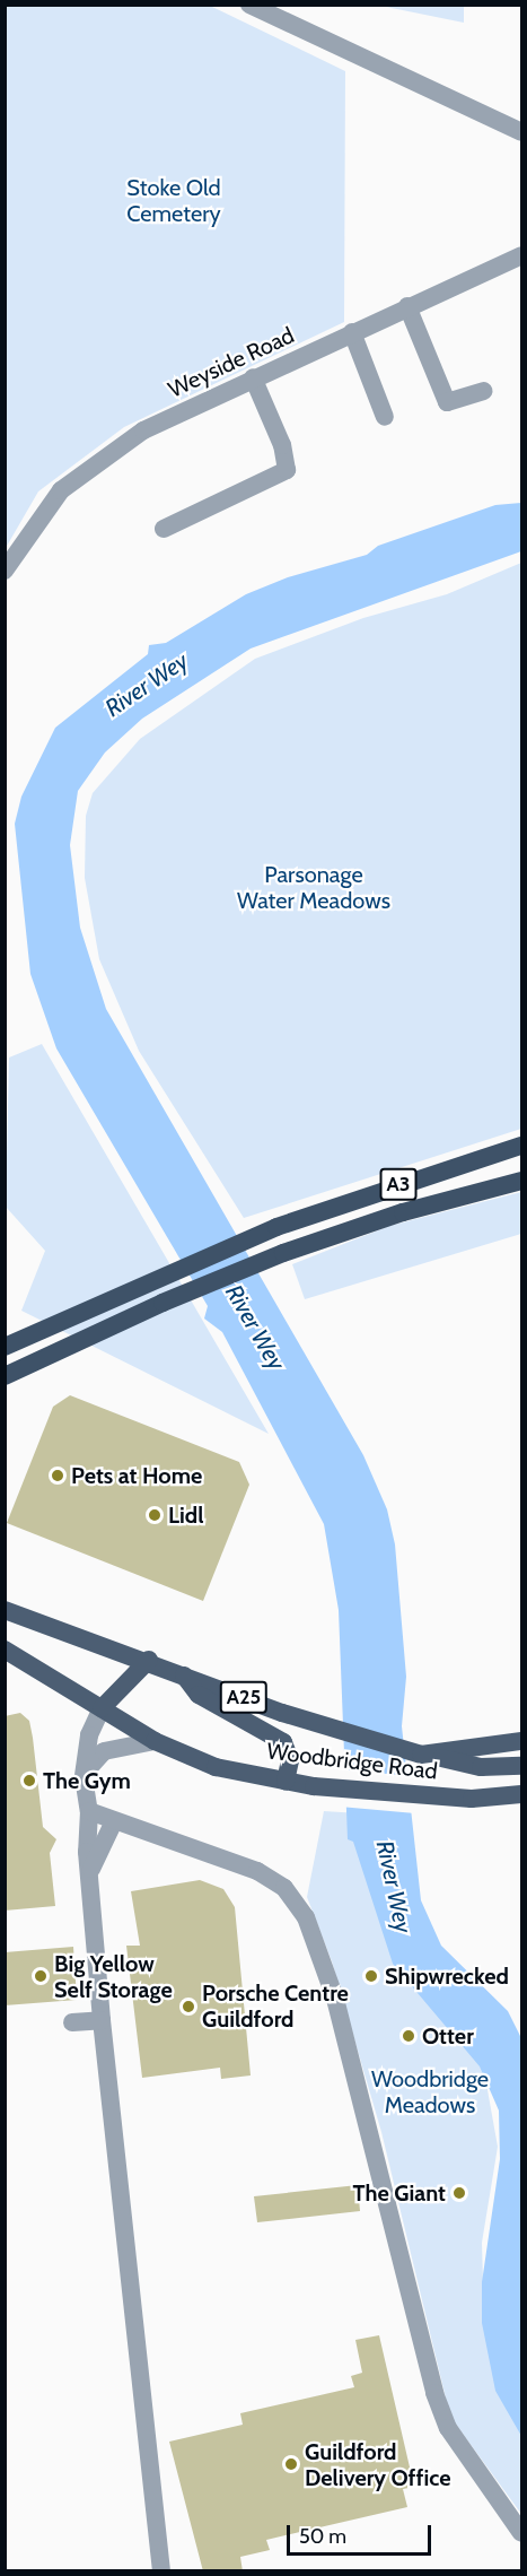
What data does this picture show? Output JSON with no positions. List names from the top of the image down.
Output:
{
  "streets": {
    "highway": ["A3"],
    "main road": ["A25", "Woodbridge Road"],
    "street": ["Weyside Road"]
  },
  "crossings": [
    ["A25", "Woodbridge Road"]
  ],
  "water": ["River Wey"],
  "parks": ["Stoke Old Cemetery", "Parsonage Water Meadows", "Woodbridge Meadows"],
  "places": [
    "Pets at Home",
    "Lidl",
    "The Gym",
    "Big Yellow Self Storage",
    "Shipwrecked",
    "Porsche Centre Guildford",
    "Otter",
    "The Giant",
    "Guildford Delivery Office"
  ],
  "scale_bar": "50 m"
}
